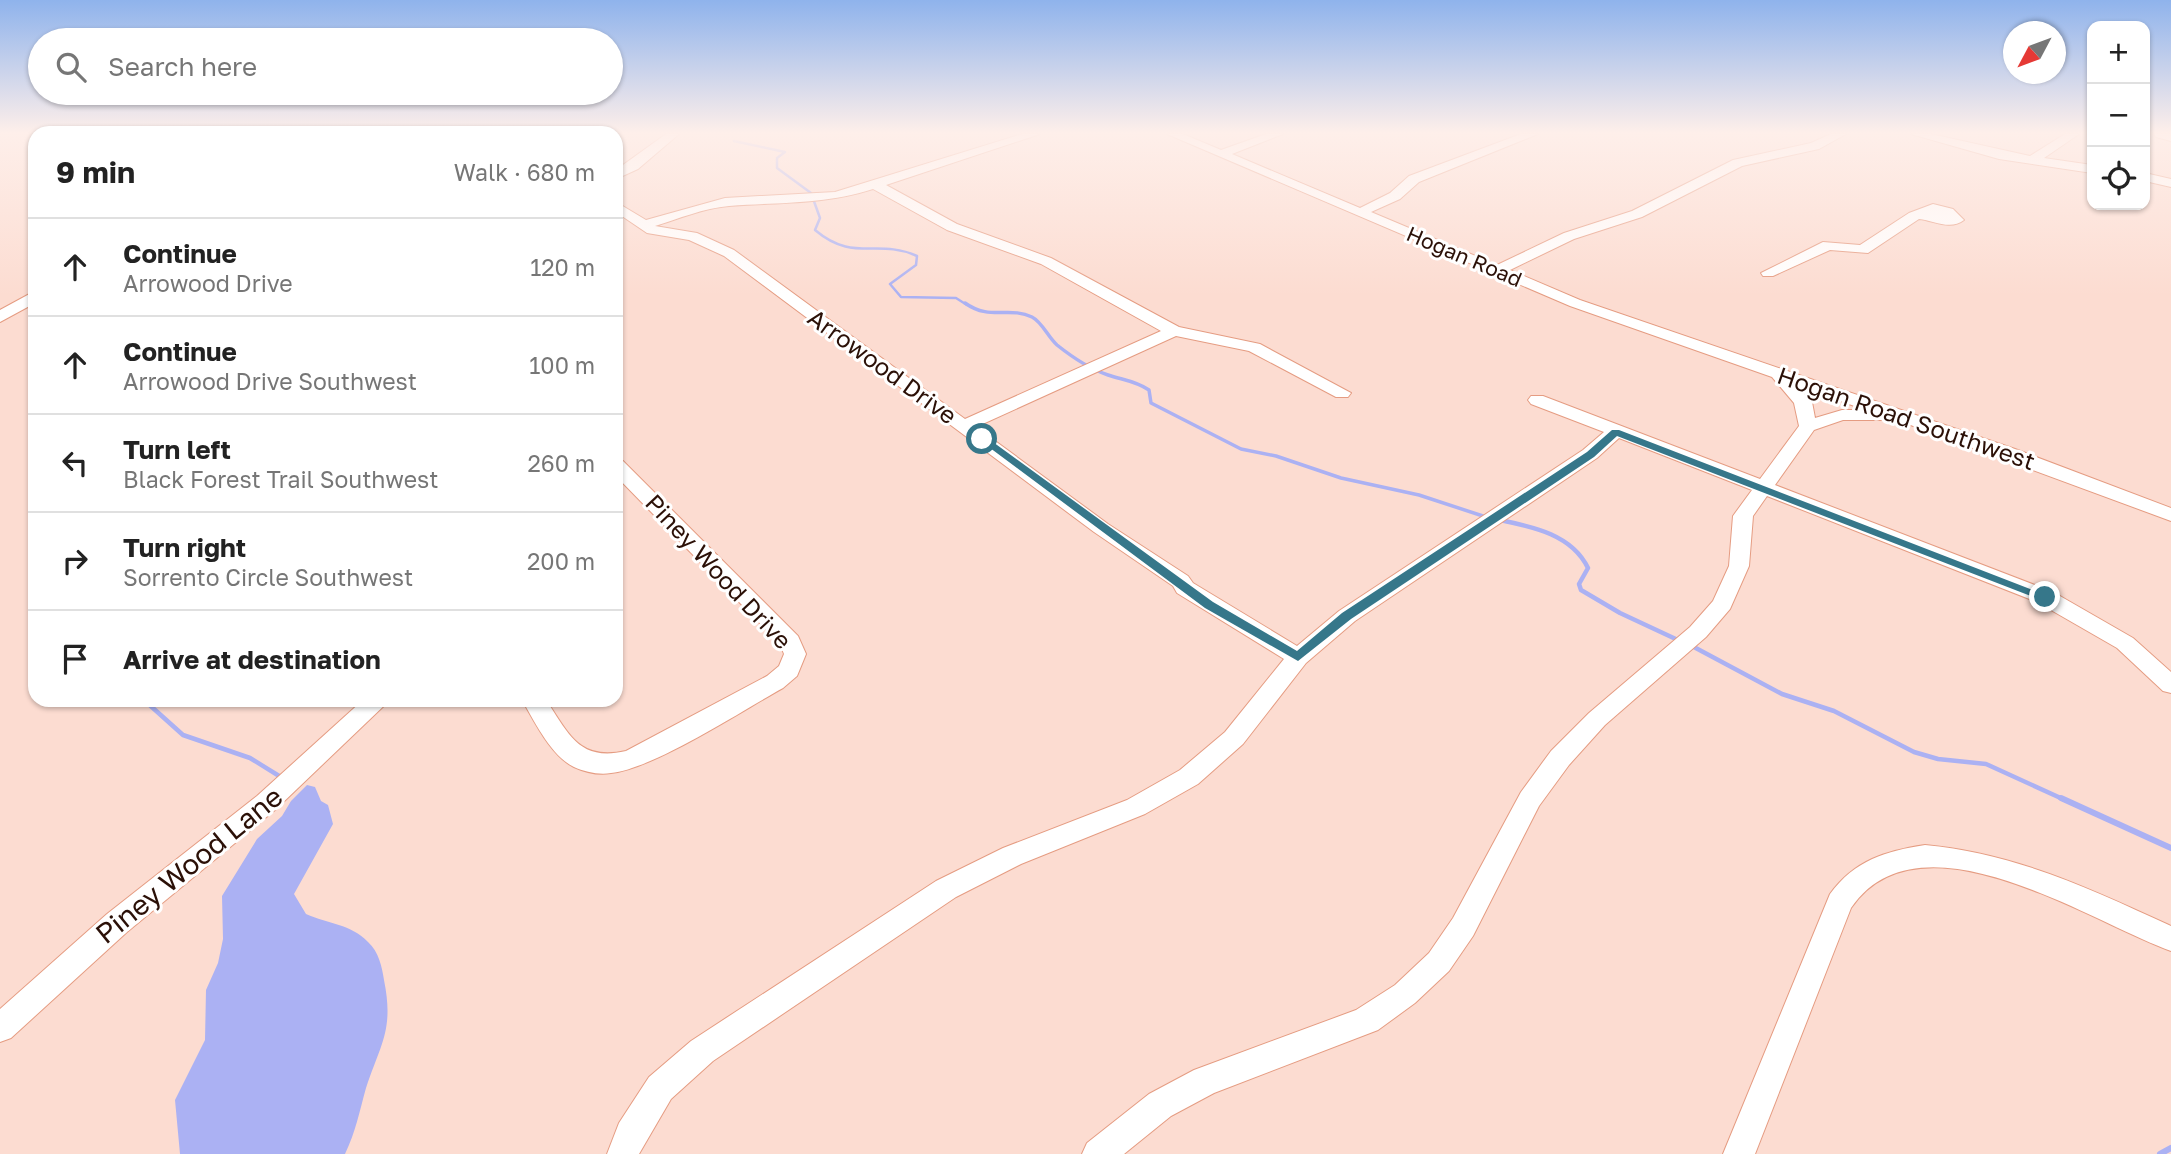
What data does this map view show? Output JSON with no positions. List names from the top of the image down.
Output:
{
  "streets": {
    "street": [
      "Hogan Road",
      "Arrowood Drive",
      "Hogan Road Southwest",
      "Piney Wood Drive",
      "Piney Wood Lane"
    ]
  },
  "crossings": [
    ["Hogan Road", "Hogan Road Southwest"]
  ],
  "north": "bottom left",
  "page": {
    "map_buttons": ["+", "−"],
    "search": "Search here",
    "heading": ["9 min", "Walk · 680 m"],
    "list": [
      ["Continue", "Arrowood Drive", "120 m"],
      ["Continue", "Arrowood Drive Southwest", "100 m"],
      ["Turn left", "Black Forest Trail Southwest", "260 m"],
      ["Turn right", "Sorrento Circle Southwest", "200 m"],
      "Arrive at destination"
    ]
  }
}
